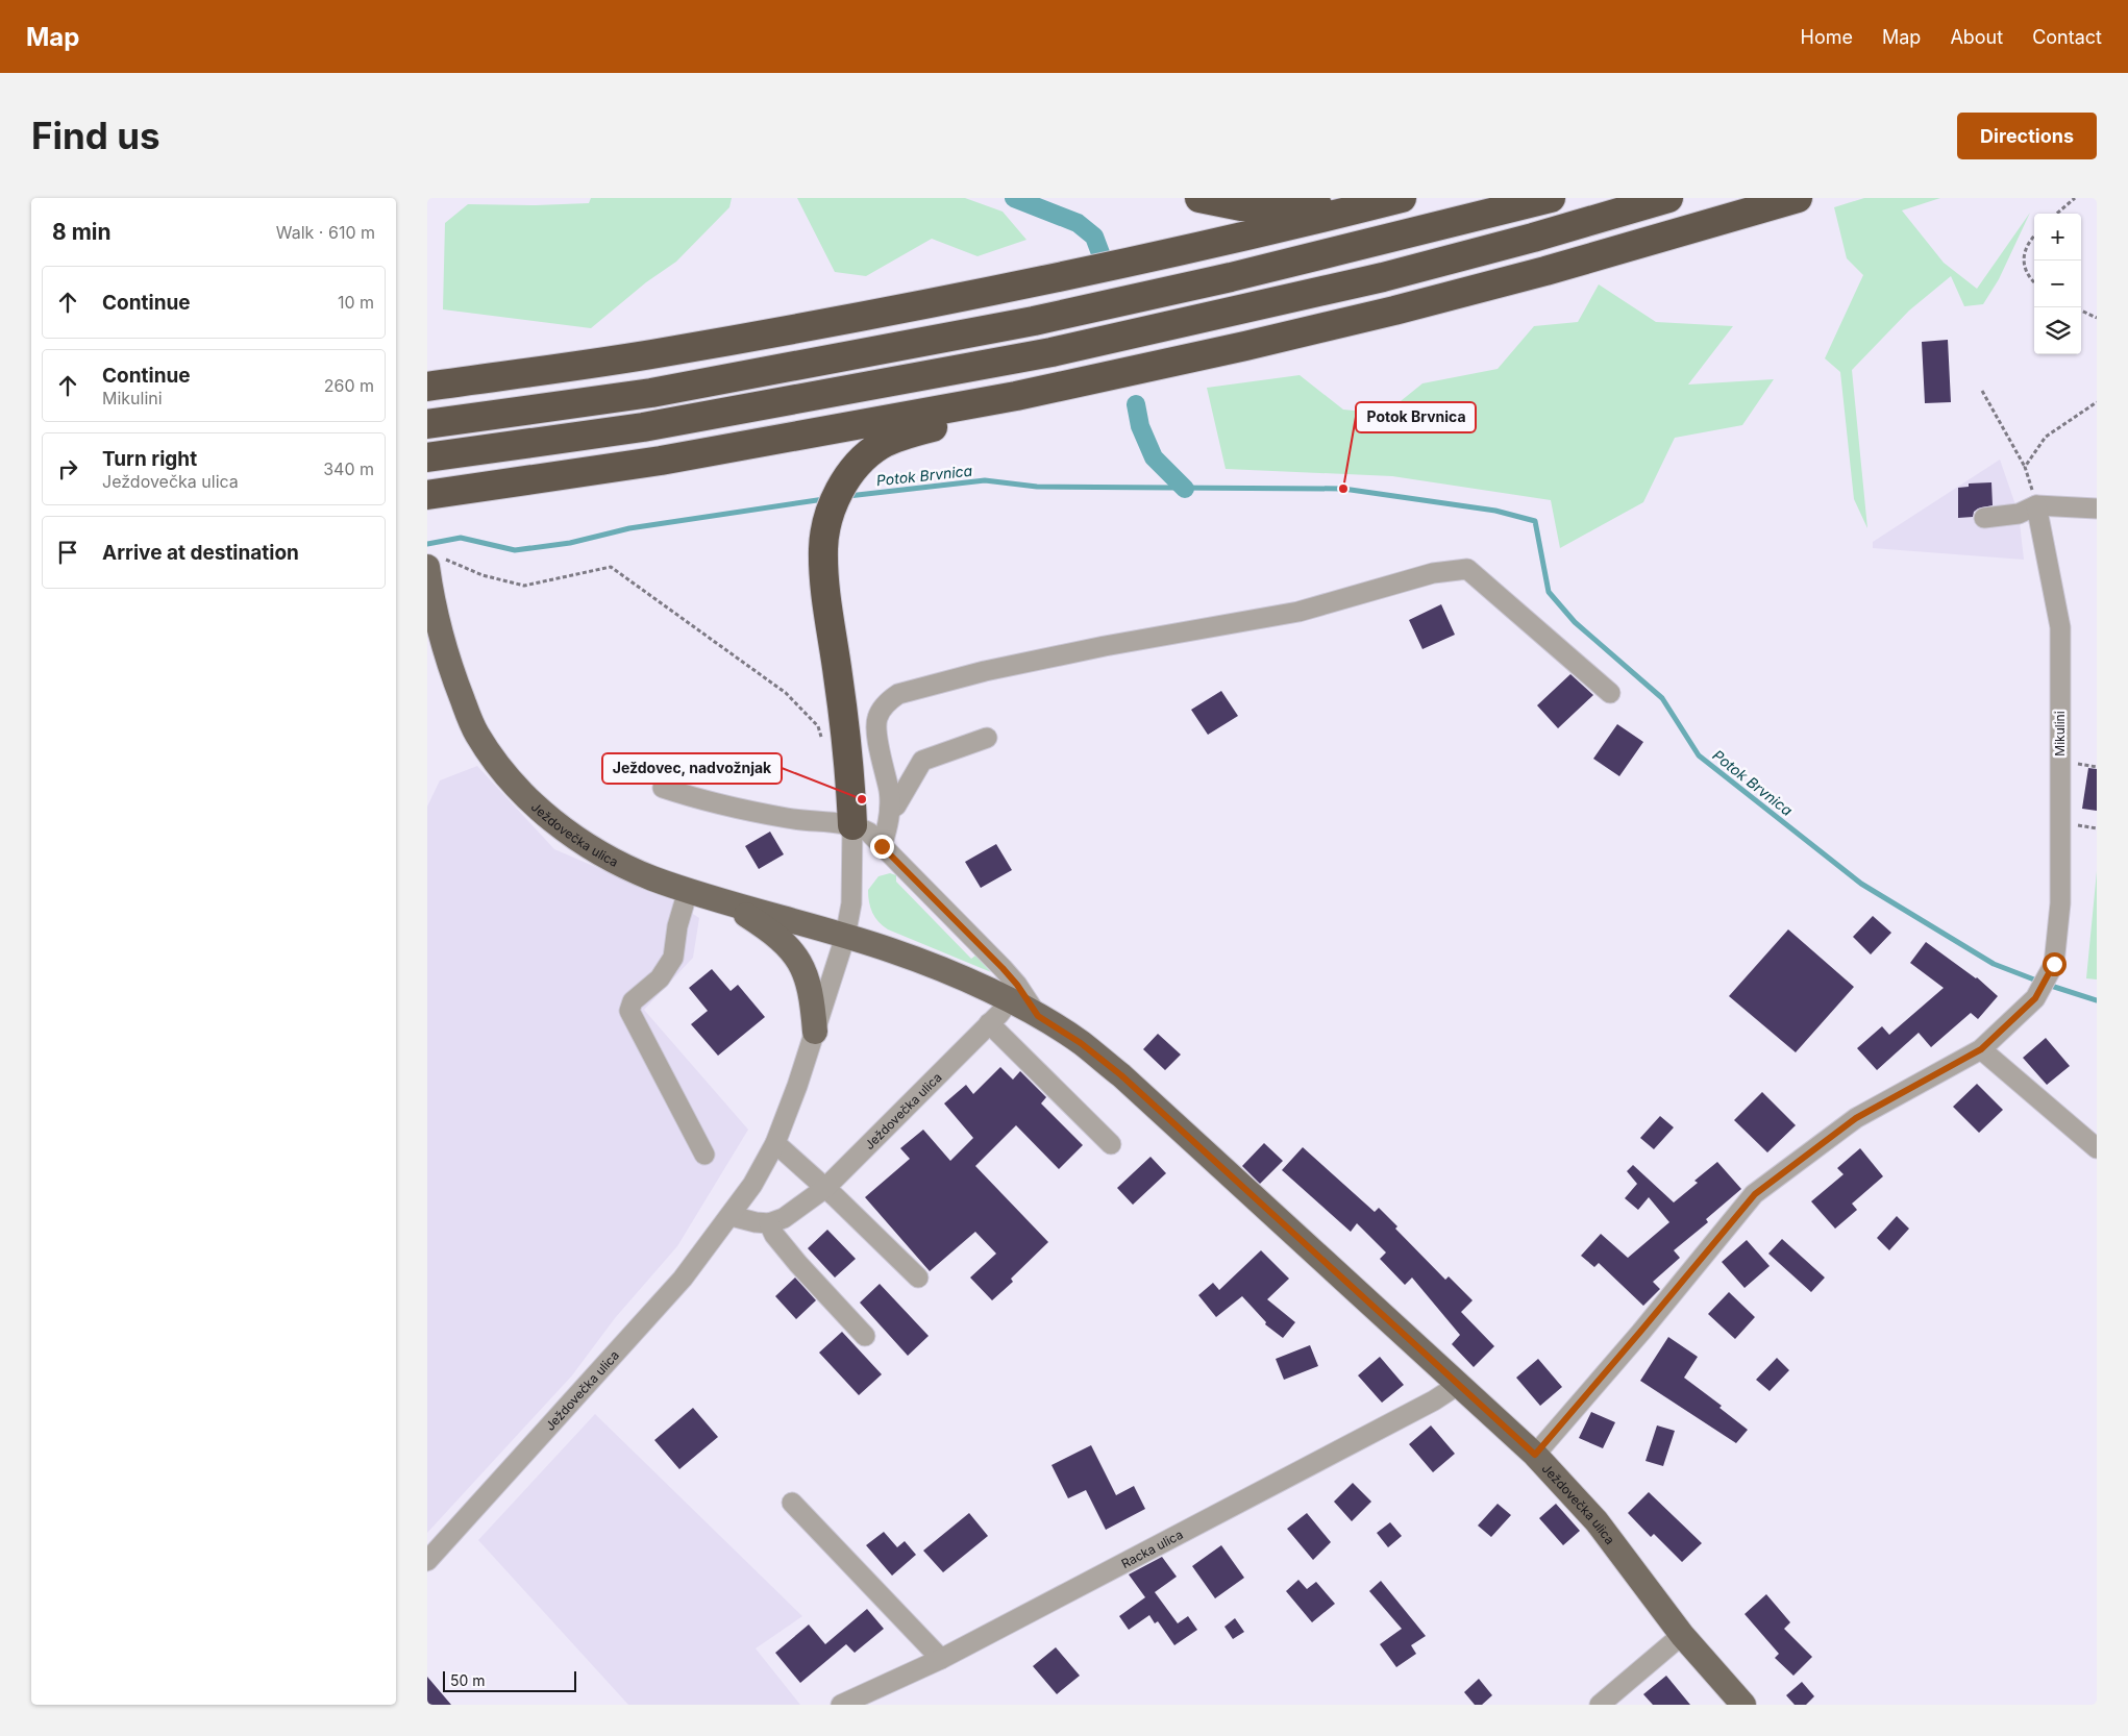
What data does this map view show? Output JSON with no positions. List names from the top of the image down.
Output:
{
  "streets": {
    "main road": ["Ježdovečka ulica"],
    "street": ["Mikulini", "Racka ulica"]
  },
  "crossings": [
    ["Ježdovečka ulica", "Racka ulica"]
  ],
  "water": ["Potok Brvnica"],
  "places": ["Potok Brvnica", "Ježdovec, nadvožnjak"],
  "scale_bar": "50 m",
  "page": {
    "header": "Map",
    "nav": [
      "Home",
      "Map",
      "About",
      "Contact"
    ],
    "buttons": "Directions",
    "title": "Find us",
    "heading": ["8 min", "Walk · 610 m"],
    "map_buttons": ["+", "−"],
    "list": [
      ["Continue", "10 m"],
      ["Continue", "Mikulini", "260 m"],
      ["Turn right", "Ježdovečka ulica", "340 m"],
      "Arrive at destination"
    ],
    "scale": "50 m"
  }
}
